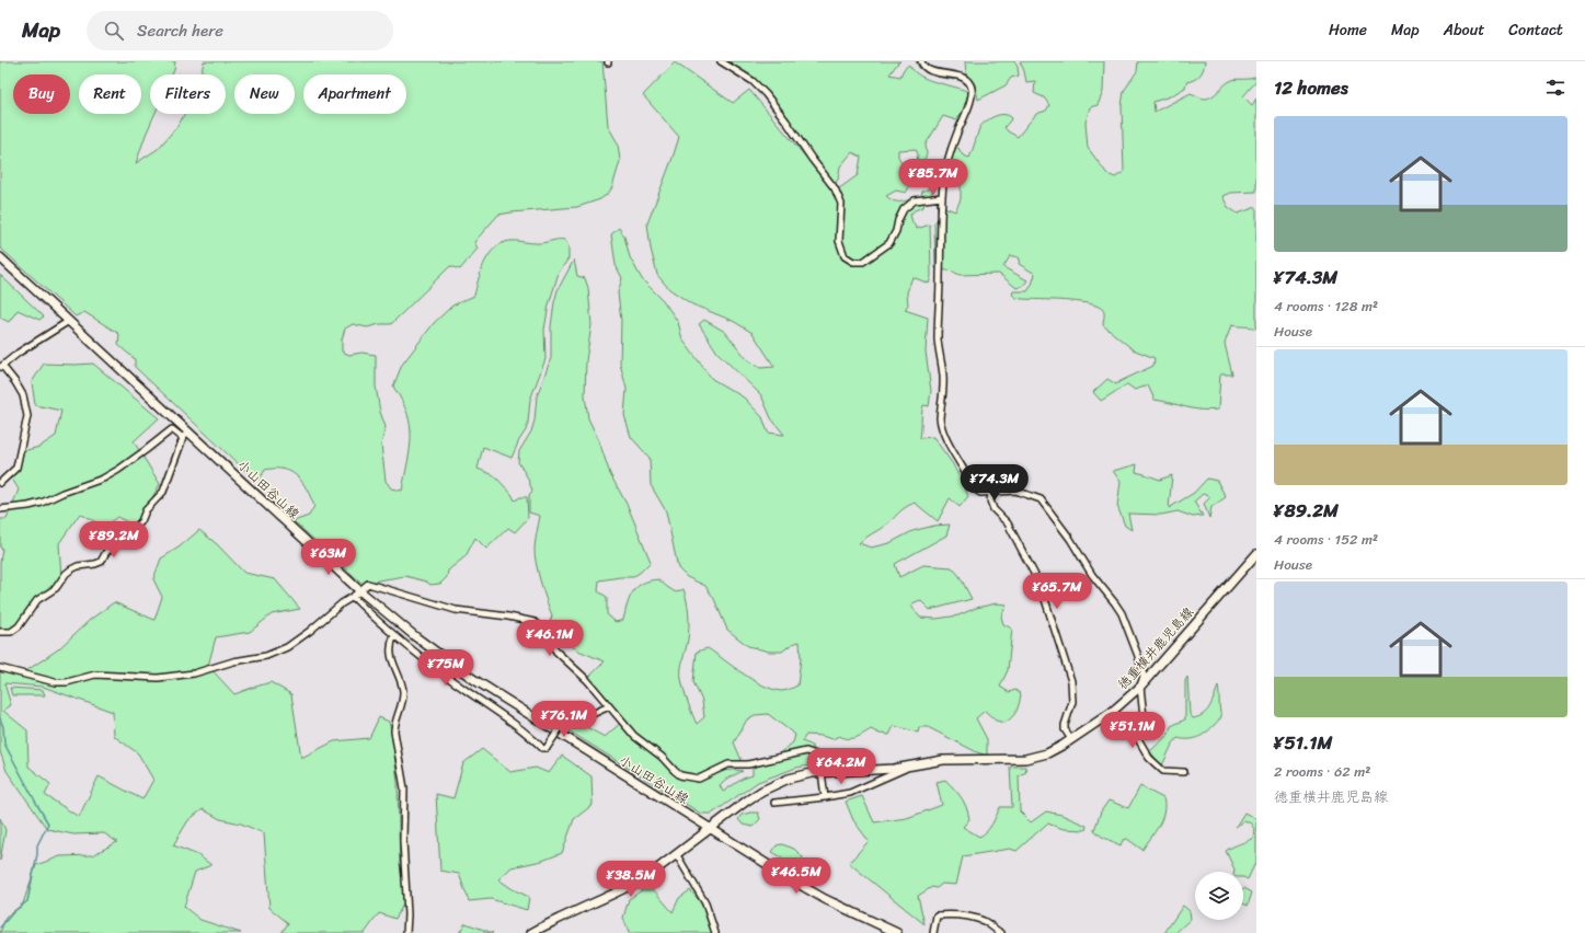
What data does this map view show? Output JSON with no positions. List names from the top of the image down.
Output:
{
  "streets": {
    "main road": ["小山田谷山線", "徳重横井鹿児島線"]
  },
  "crossings": [
    ["小山田谷山線", "徳重横井鹿児島線"]
  ],
  "page": {
    "header": "Map",
    "search": "Search here",
    "nav": [
      "Home",
      "Map",
      "About",
      "Contact"
    ],
    "heading": "12 homes",
    "chip": [
      "Buy",
      "Rent",
      "Filters",
      "New",
      "Apartment"
    ],
    "list": [
      {
        "name": "¥74.3M",
        "note": "4 rooms · 128 m² · House"
      },
      {
        "name": "¥89.2M",
        "note": "4 rooms · 152 m² · House"
      },
      {
        "name": "¥51.1M",
        "note": "2 rooms · 62 m² · 徳重横井鹿児島線"
      }
    ],
    "price": [
      "¥85.7M",
      "¥74.3M",
      "¥89.2M",
      "¥63M",
      "¥65.7M",
      "¥46.1M",
      "¥75M",
      "¥76.1M",
      "¥51.1M",
      "¥64.2M",
      "¥46.5M",
      "¥38.5M"
    ]
  }
}
